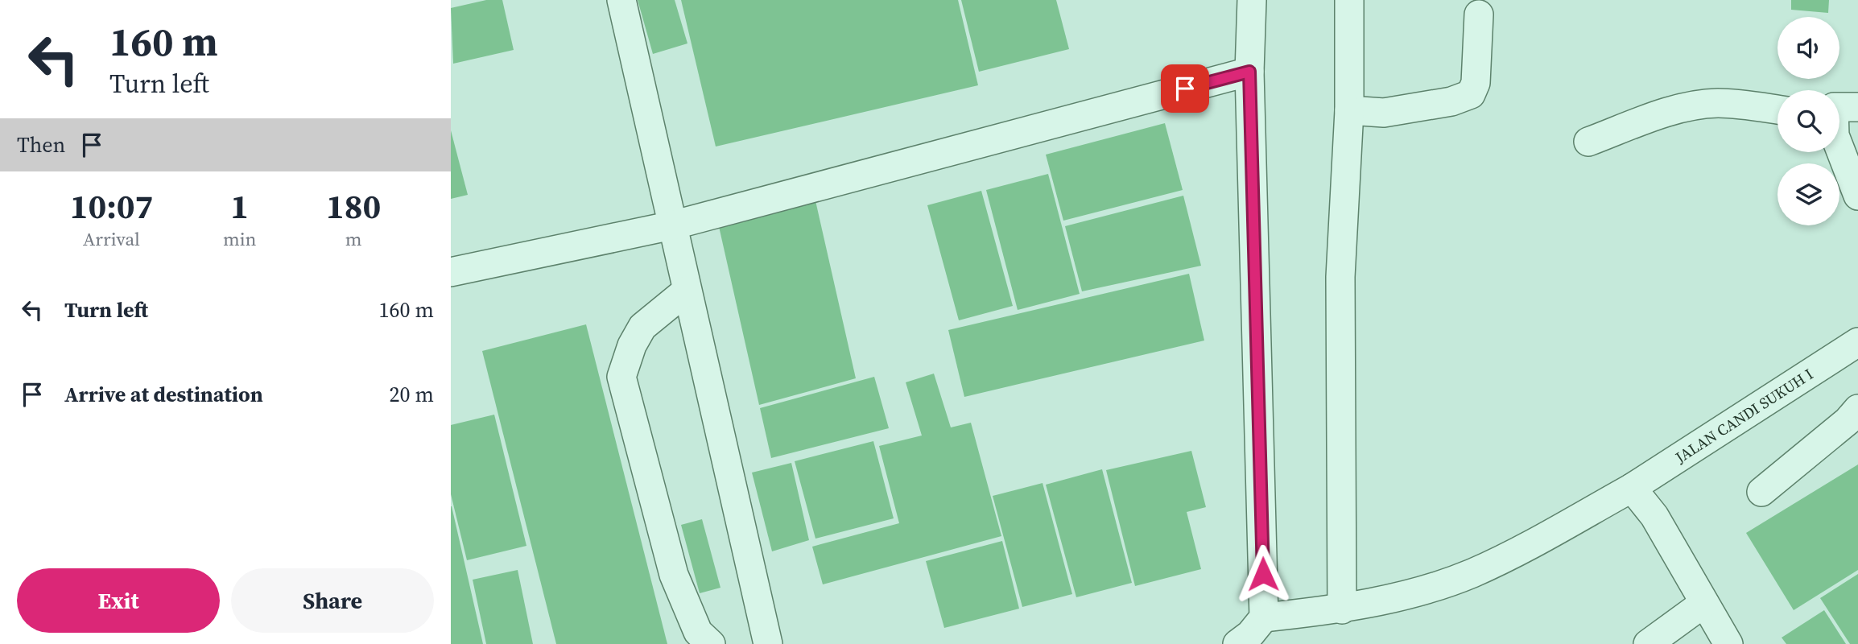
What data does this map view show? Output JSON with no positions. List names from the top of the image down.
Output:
{
  "streets": {
    "street": ["JALAN CANDI SUKUH I"]
  },
  "page": {
    "turn": ["160 m", "Turn left"],
    "then": "Then",
    "eta": [
      "10:07",
      "Arrival",
      "1",
      "min",
      "180",
      "m"
    ],
    "list": [
      {
        "name": "Turn left",
        "value": "160 m"
      },
      {
        "name": "Arrive at destination",
        "value": "20 m"
      }
    ],
    "buttons": ["Exit", "Share"]
  }
}
